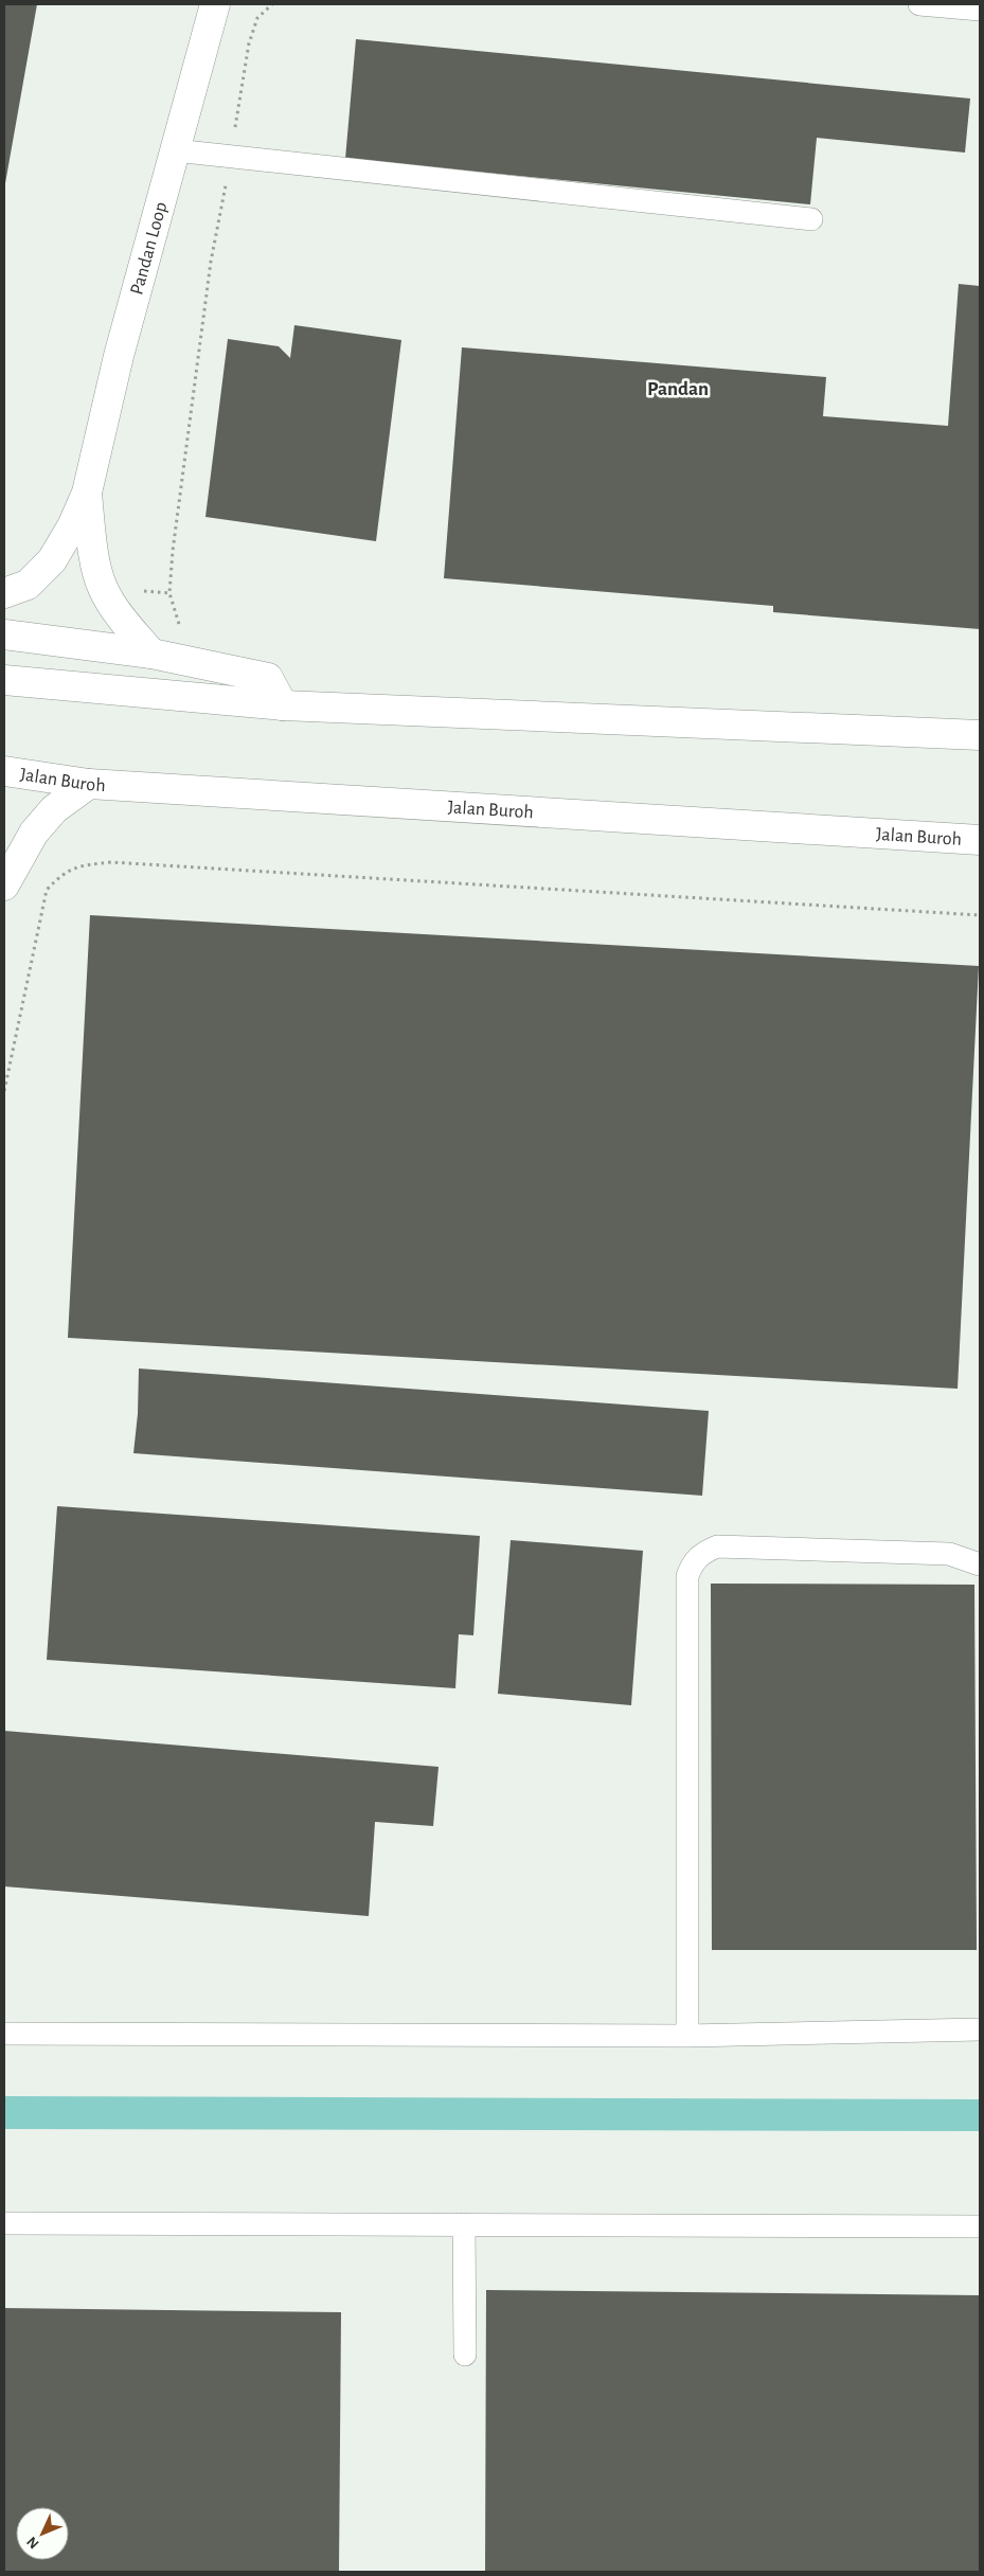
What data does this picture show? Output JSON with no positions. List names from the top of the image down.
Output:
{
  "streets": {
    "main road": ["Pandan Loop", "Jalan Buroh"]
  },
  "districts": ["Pandan"],
  "north": "bottom left"
}
